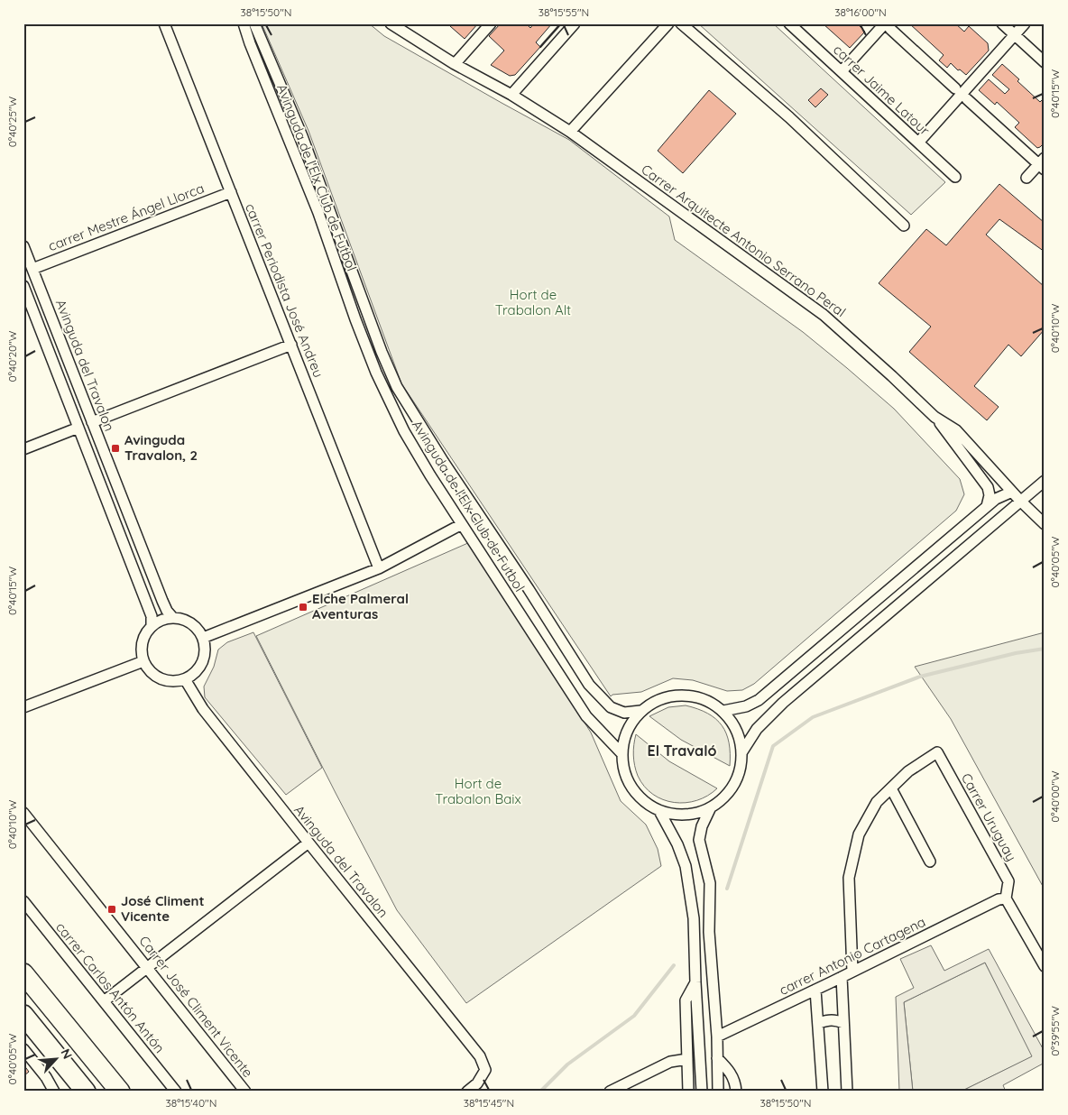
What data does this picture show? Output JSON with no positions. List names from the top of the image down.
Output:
{
  "streets": {
    "street": [
      "carrer Jaime Latour",
      "Avinguda de l'Elx Club de Futbol",
      "carrer Mestre Ángel Llorca",
      "Carrer Arquitecte Antonio Serrano Peral",
      "carrer Periodista José Andreu",
      "Avinguda del Travalon",
      "Carrer Uruguay",
      "carrer Antonio Cartagena",
      "carrer Carlos Antón Antón",
      "Carrer José Climent Vicente"
    ]
  },
  "crossings": [
    ["carrer Mestre Ángel Llorca", "carrer Periodista José Andreu"],
    ["carrer Mestre Ángel Llorca", "Avinguda del Travalon"],
    ["Carrer Uruguay", "carrer Antonio Cartagena"]
  ],
  "districts": ["El Travaló"],
  "parks": ["Hort de Trabalon Alt", "Hort de Trabalon Baix"],
  "places": {
    "transit": ["Avinguda Travalon, 2", "Elche Palmeral Aventuras", "José Climent Vicente"]
  },
  "north": "top right",
  "coordinates": [
    "38°15'50\"N",
    "38°15'55\"N",
    "38°16'00\"N",
    "0°40'15\"W",
    "0°40'25\"W",
    "0°40'10\"W",
    "0°40'20\"W",
    "0°40'05\"W",
    "0°40'00\"W",
    "0°39'55\"W",
    "38°15'40\"N",
    "38°15'45\"N"
  ]
}
